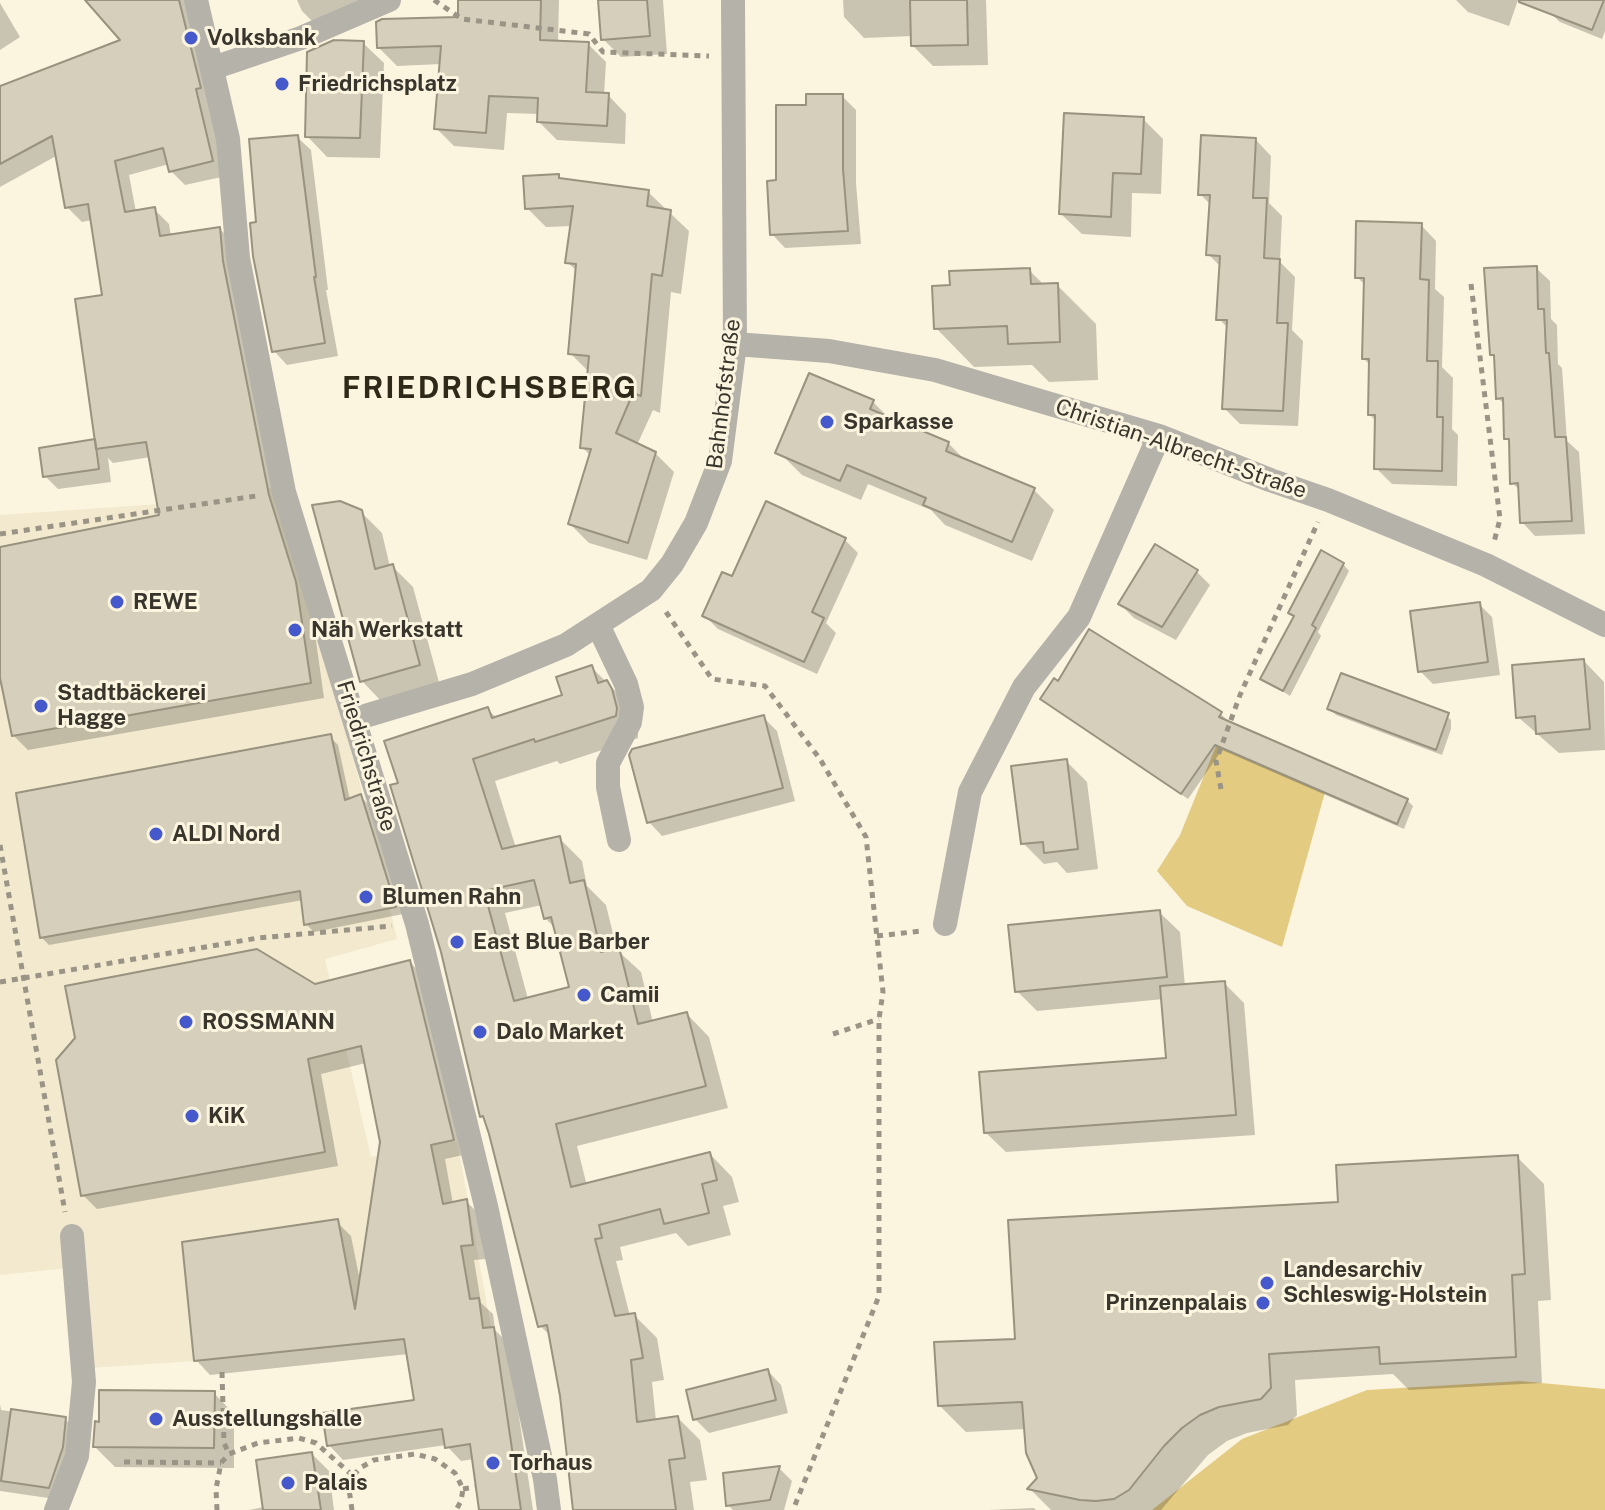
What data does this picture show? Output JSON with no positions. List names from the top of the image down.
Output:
{
  "streets": {
    "street": ["Bahnhofstraße", "Christian-Albrecht-Straße", "Friedrichstraße"]
  },
  "crossings": [
    ["Bahnhofstraße", "Christian-Albrecht-Straße"],
    ["Bahnhofstraße", "Friedrichstraße"]
  ],
  "districts": ["FRIEDRICHSBERG"],
  "places": [
    "Volksbank",
    "Friedrichsplatz",
    "Sparkasse",
    "REWE",
    "Näh Werkstatt",
    "Stadtbäckerei Hagge",
    "ALDI Nord",
    "Blumen Rahn",
    "East Blue Barber",
    "Camii",
    "ROSSMANN",
    "Dalo Market",
    "KiK",
    "Landesarchiv Schleswig-Holstein",
    "Prinzenpalais",
    "Ausstellungshalle",
    "Torhaus",
    "Palais"
  ]
}
